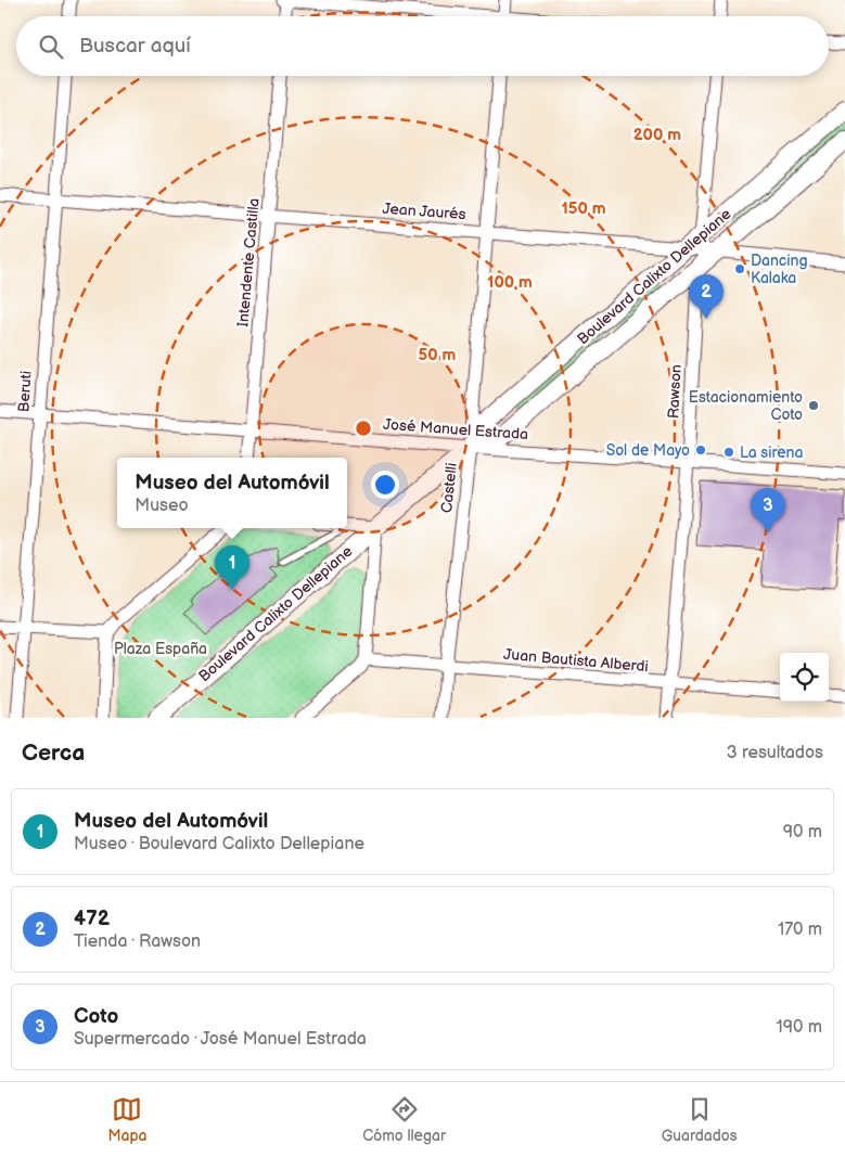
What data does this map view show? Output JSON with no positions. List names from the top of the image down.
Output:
{
  "streets": {
    "main road": ["Boulevard Calixto Dellepiane"],
    "street": [
      "Jean Jaurés",
      "Intendente Castilla",
      "Beruti",
      "Rawson",
      "José Manuel Estrada",
      "Castelli",
      "Juan Bautista Alberdi"
    ]
  },
  "crossings": [
    ["Jean Jaurés", "Intendente Castilla"],
    ["Jean Jaurés", "Boulevard Calixto Dellepiane"],
    ["Jean Jaurés", "Beruti"],
    ["Jean Jaurés", "Castelli"],
    ["Intendente Castilla", "José Manuel Estrada"],
    ["Boulevard Calixto Dellepiane", "Rawson"],
    ["Boulevard Calixto Dellepiane", "José Manuel Estrada"],
    ["Boulevard Calixto Dellepiane", "Castelli"],
    ["Beruti", "José Manuel Estrada"],
    ["Rawson", "José Manuel Estrada"],
    ["Rawson", "Juan Bautista Alberdi"],
    ["José Manuel Estrada", "Castelli"],
    ["Castelli", "Juan Bautista Alberdi"]
  ],
  "parks": ["Plaza España"],
  "places": [
    "Dancing Kalaka",
    "Estacionamiento Coto",
    "Sol de Mayo",
    "La sirena"
  ],
  "page": {
    "search": "Buscar aquí",
    "pins": ["2", "3", "1"],
    "popup": ["Museo del Automóvil", "Museo"],
    "heading": ["Cerca", "3 resultados"],
    "list": [
      {
        "mark": "1",
        "name": "Museo del Automóvil",
        "note": "Museo · Boulevard Calixto Dellepiane",
        "value": "90 m"
      },
      {
        "mark": "2",
        "name": "472",
        "note": "Tienda · Rawson",
        "value": "170 m"
      },
      {
        "mark": "3",
        "name": "Coto",
        "note": "Supermercado · José Manuel Estrada",
        "value": "190 m"
      }
    ],
    "nav": ["Mapa", "Cómo llegar", "Guardados"]
  },
  "rings": [
    "200 m",
    "150 m",
    "100 m",
    "50 m"
  ]
}
